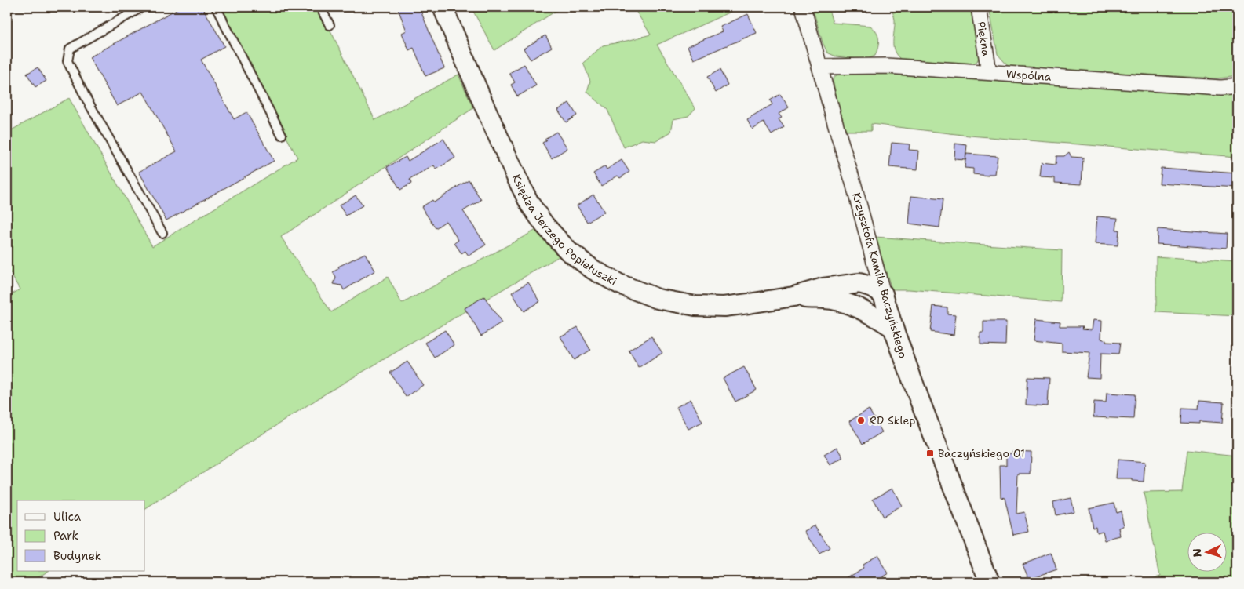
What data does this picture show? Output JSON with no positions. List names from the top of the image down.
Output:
{
  "streets": {
    "street": [
      "Piękna",
      "Wspólna",
      "Księdza Jerzego Popiełuszki",
      "Krzysztofa Kamila Baczyńskiego"
    ]
  },
  "crossings": [
    ["Piękna", "Wspólna"],
    ["Wspólna", "Krzysztofa Kamila Baczyńskiego"],
    ["Księdza Jerzego Popiełuszki", "Krzysztofa Kamila Baczyńskiego"]
  ],
  "places": {
    "other": ["RD Sklep"],
    "transit": ["Baczyńskiego 01"]
  },
  "legend": ["Ulica", "Park", "Budynek"],
  "north": "left"
}
